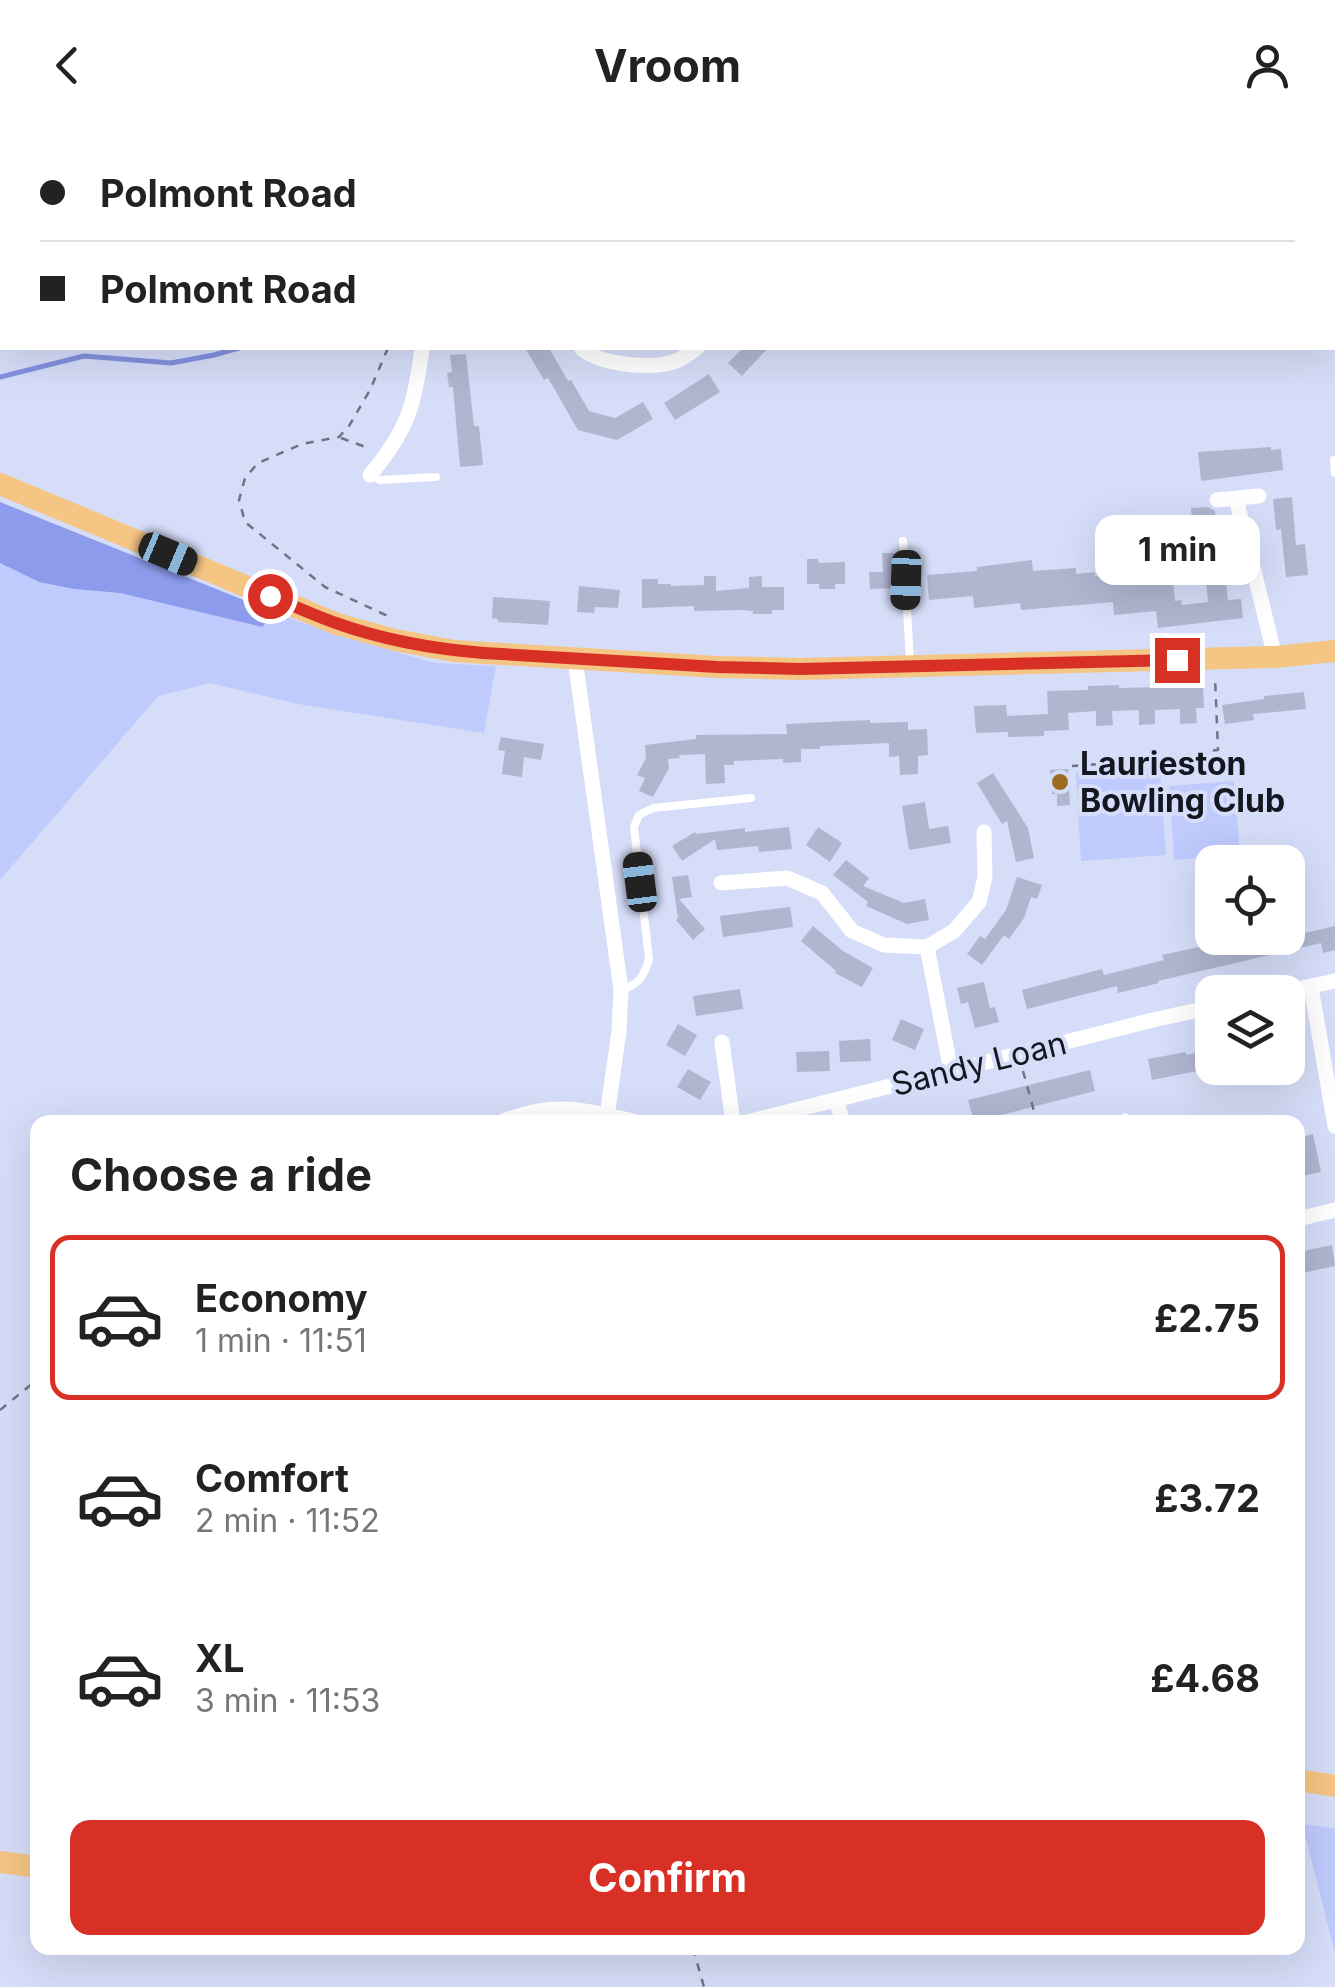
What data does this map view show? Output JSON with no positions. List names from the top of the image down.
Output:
{
  "streets": {
    "street": ["Sandy Loan"]
  },
  "places": ["Laurieston Bowling Club"],
  "page": {
    "header": "Vroom",
    "banner": ["Polmont Road", "Polmont Road"],
    "bubble": "1 min",
    "heading": "Choose a ride",
    "list": [
      {
        "name": "Economy",
        "note": "1 min · 11:51",
        "value": "£2.75"
      },
      {
        "name": "Comfort",
        "note": "2 min · 11:52",
        "value": "£3.72"
      },
      {
        "name": "XL",
        "note": "3 min · 11:53",
        "value": "£4.68"
      }
    ],
    "buttons": "Confirm"
  }
}
